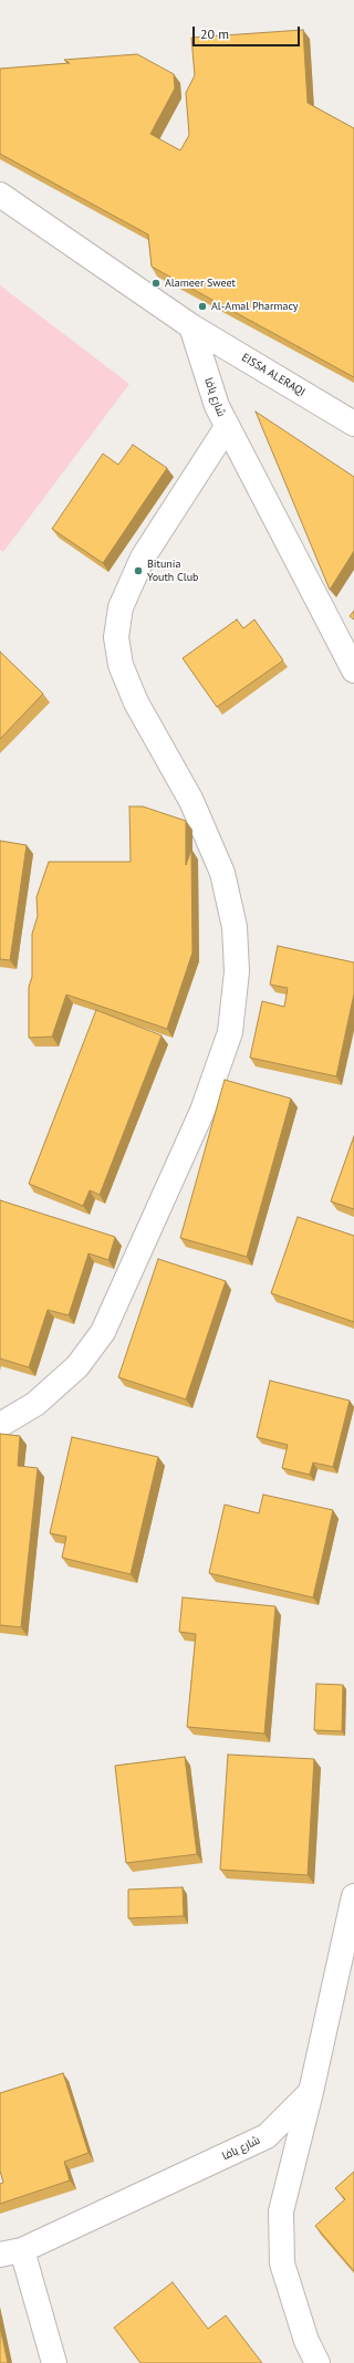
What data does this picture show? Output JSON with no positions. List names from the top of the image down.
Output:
{
  "streets": {
    "street": ["EISSA ALERAQI", "شارع يافا"]
  },
  "crossings": [
    ["EISSA ALERAQI", "شارع يافا"]
  ],
  "places": ["Alameer Sweet", "Al-Amal Pharmacy", "Bitunia Youth Club"],
  "scale_bar": "20 m"
}
